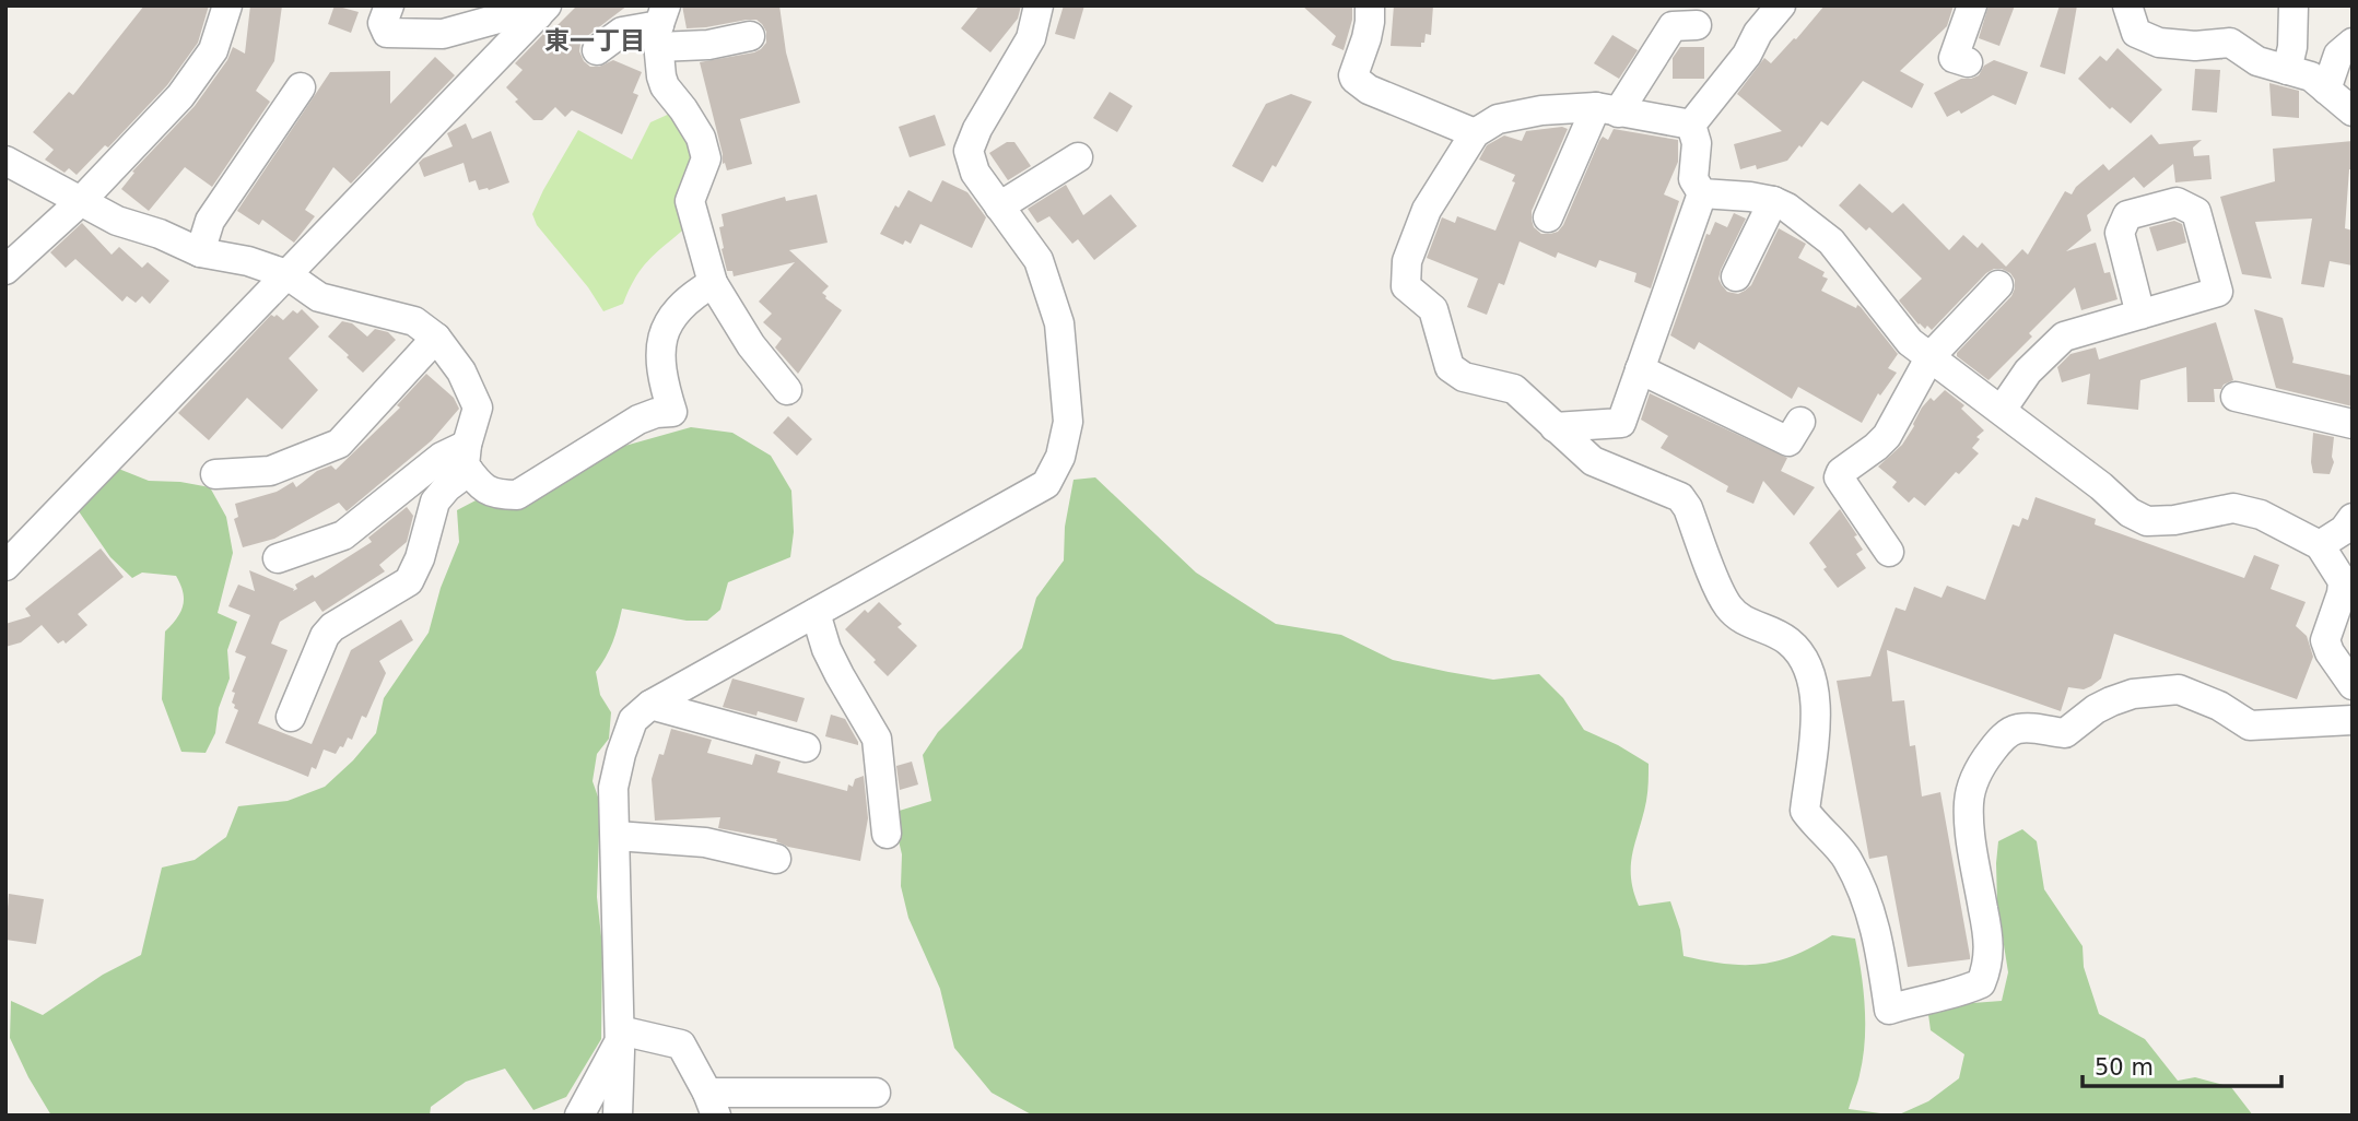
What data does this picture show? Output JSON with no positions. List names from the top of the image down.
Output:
{
  "districts": ["東一丁目"],
  "scale_bar": "50 m"
}
